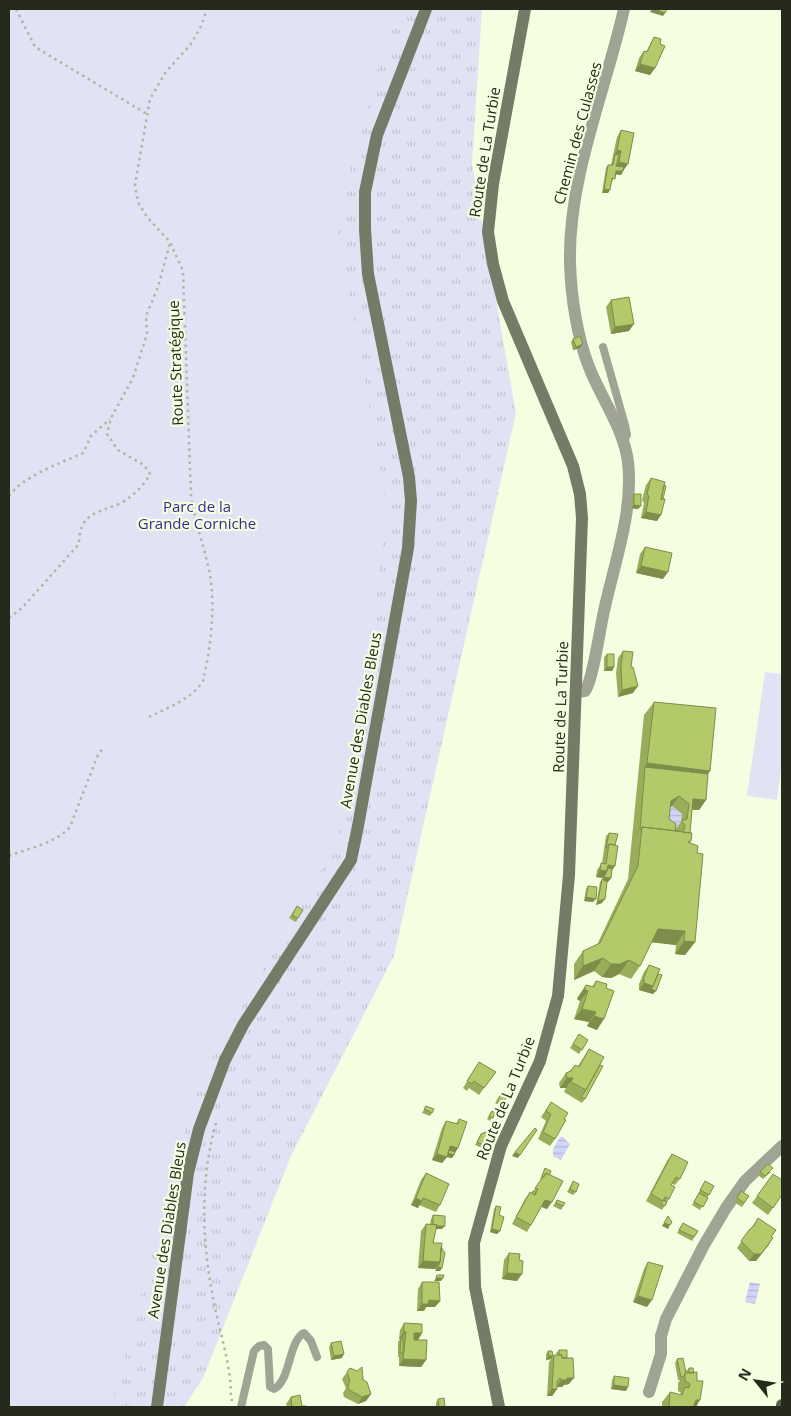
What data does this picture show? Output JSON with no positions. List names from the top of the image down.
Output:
{
  "streets": {
    "main road": ["Route de La Turbie", "Avenue des Diables Bleus"],
    "street": ["Chemin des Culasses"],
    "path": ["Route Stratégique"]
  },
  "crossings": [
    ["Chemin des Culasses", "Route de La Turbie"]
  ],
  "parks": ["Parc de la Grande Corniche"],
  "north": "top left"
}
